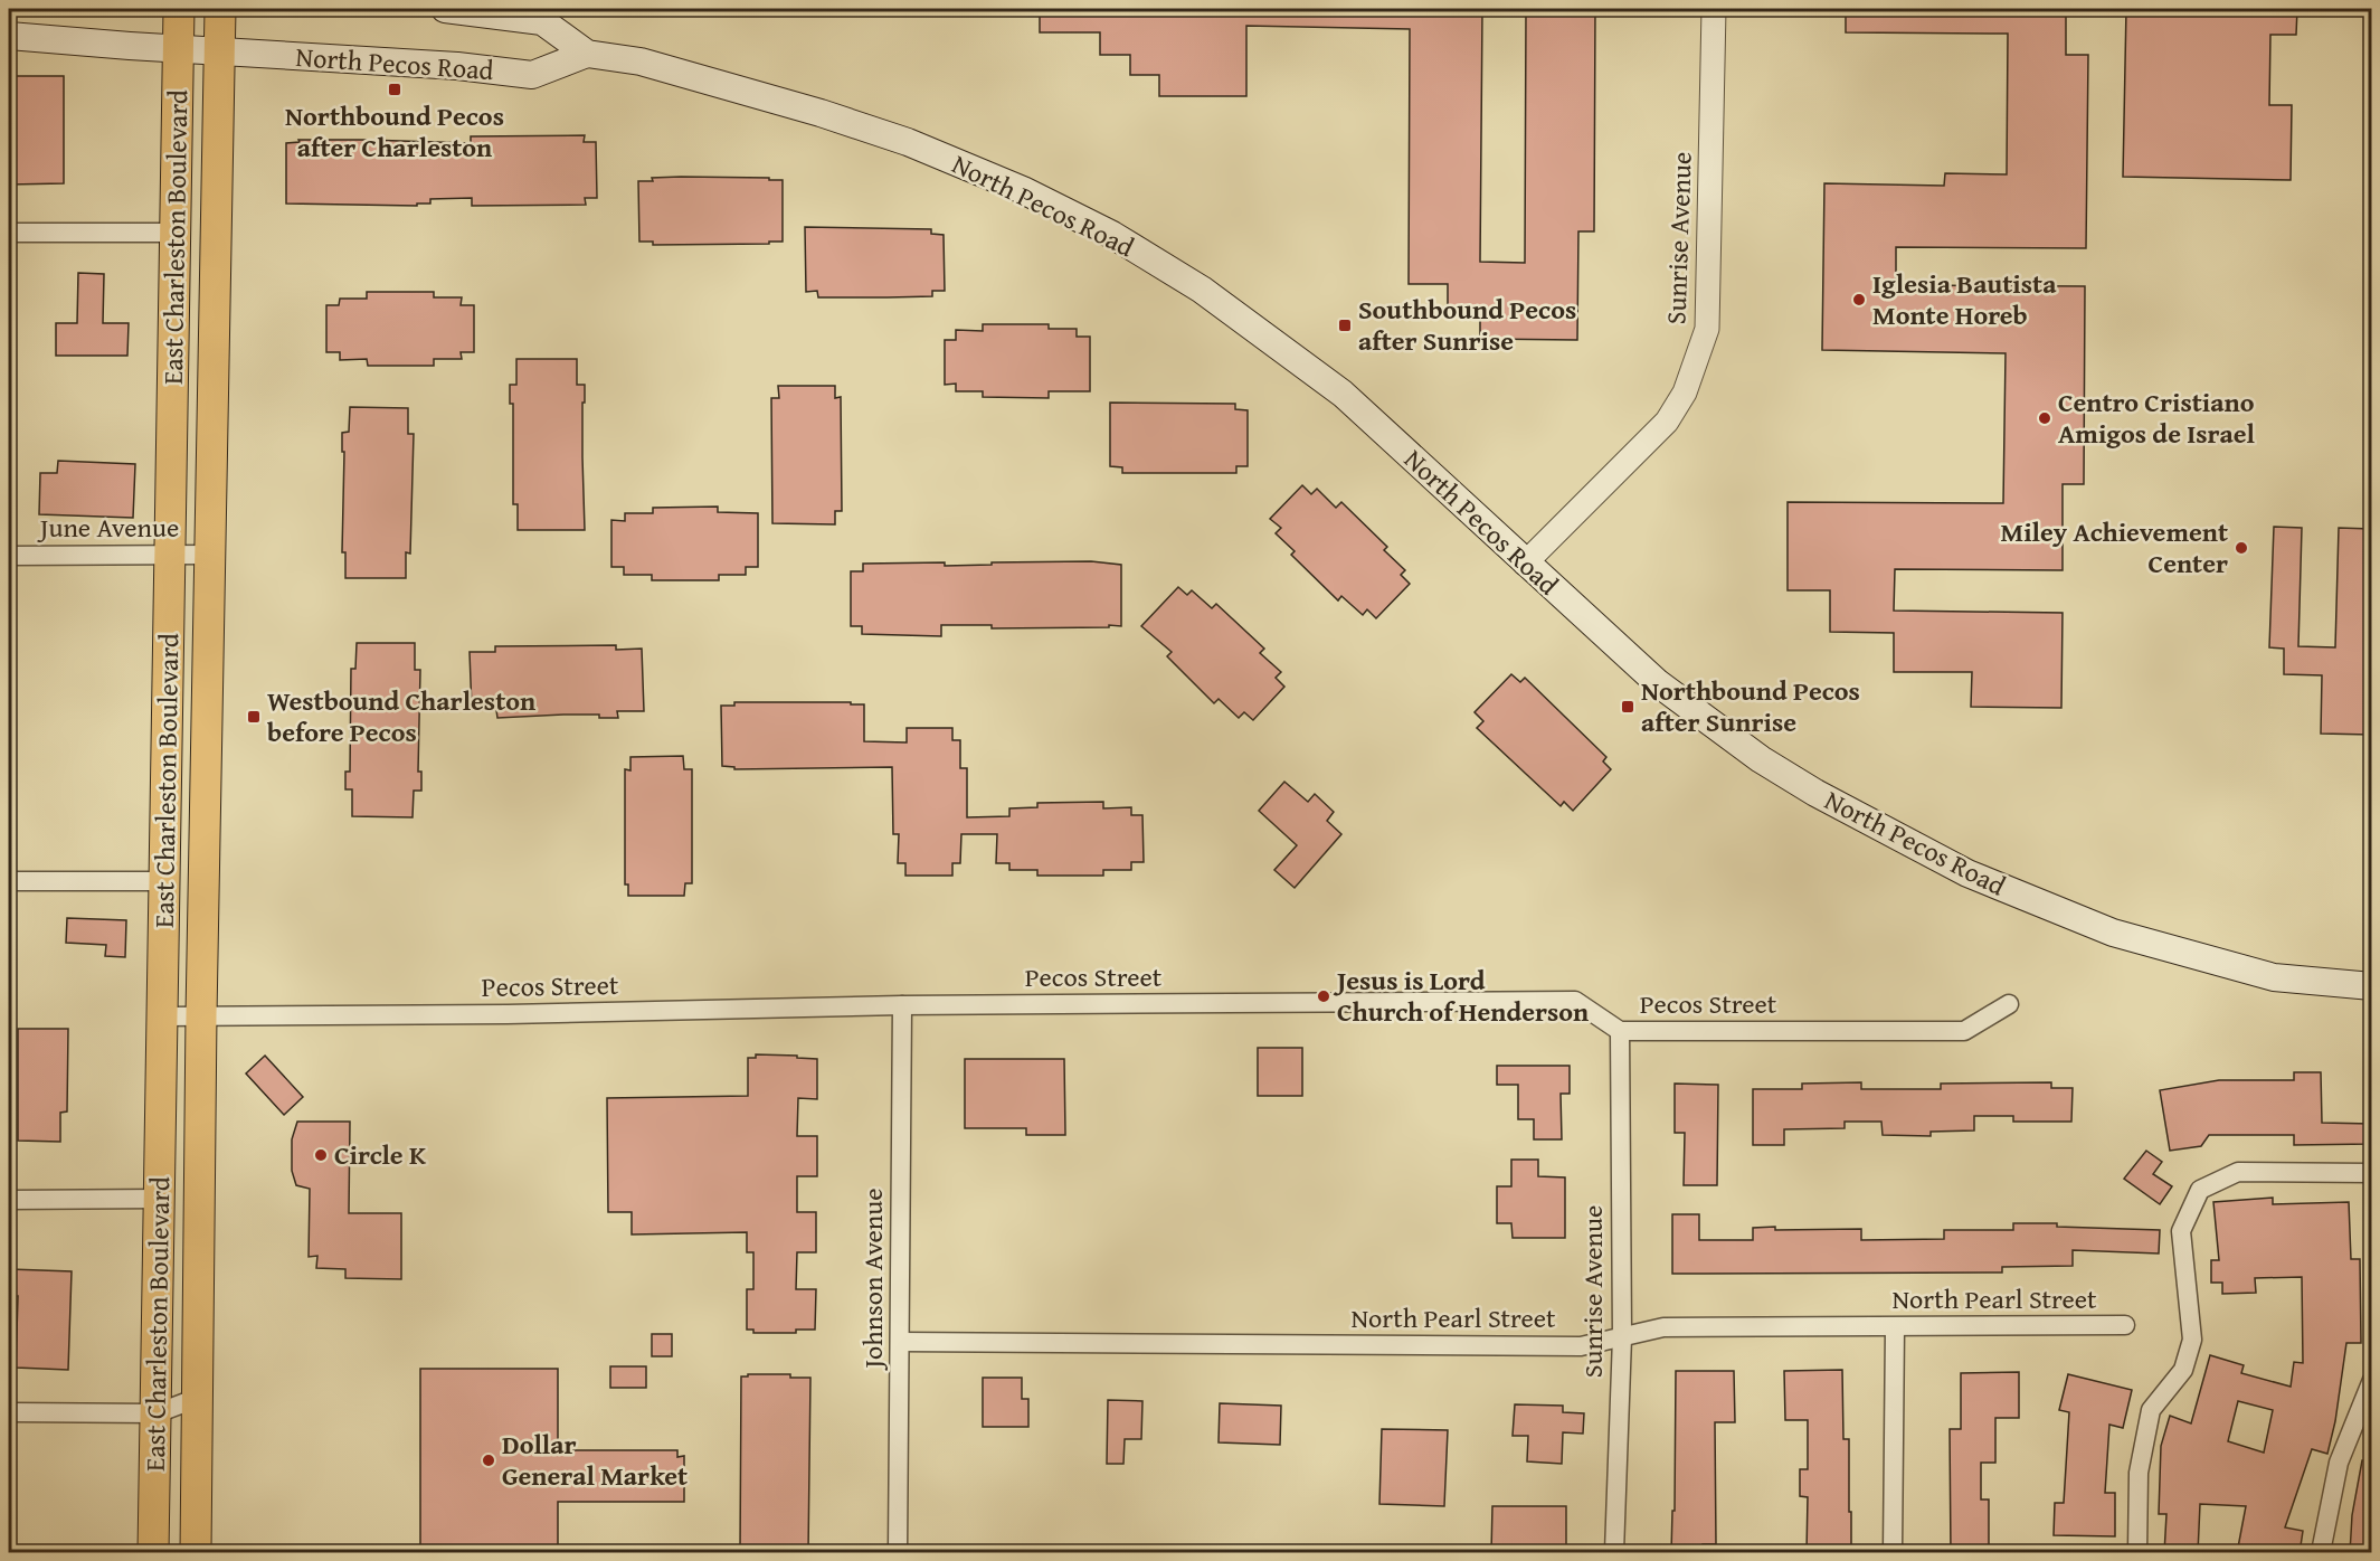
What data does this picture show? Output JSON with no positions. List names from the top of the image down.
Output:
{
  "streets": {
    "main road": ["North Pecos Road", "East Charleston Boulevard"],
    "street": [
      "Sunrise Avenue",
      "June Avenue",
      "Pecos Street",
      "Johnson Avenue",
      "North Pearl Street"
    ]
  },
  "crossings": [
    ["North Pecos Road", "East Charleston Boulevard"],
    ["North Pecos Road", "Sunrise Avenue"],
    ["East Charleston Boulevard", "June Avenue"],
    ["East Charleston Boulevard", "Pecos Street"],
    ["Sunrise Avenue", "Pecos Street"],
    ["Sunrise Avenue", "North Pearl Street"],
    ["Pecos Street", "Johnson Avenue"],
    ["Johnson Avenue", "North Pearl Street"]
  ],
  "places": {
    "transit": [
      "Northbound Pecos after Charleston",
      "Southbound Pecos after Sunrise",
      "Northbound Pecos after Sunrise",
      "Westbound Charleston before Pecos"
    ],
    "other": [
      "Iglesia Bautista Monte Horeb",
      "Centro Cristiano Amigos de Israel",
      "Miley Achievement Center",
      "Jesus is Lord Church of Henderson",
      "Circle K",
      "Dollar General Market"
    ]
  }
}
